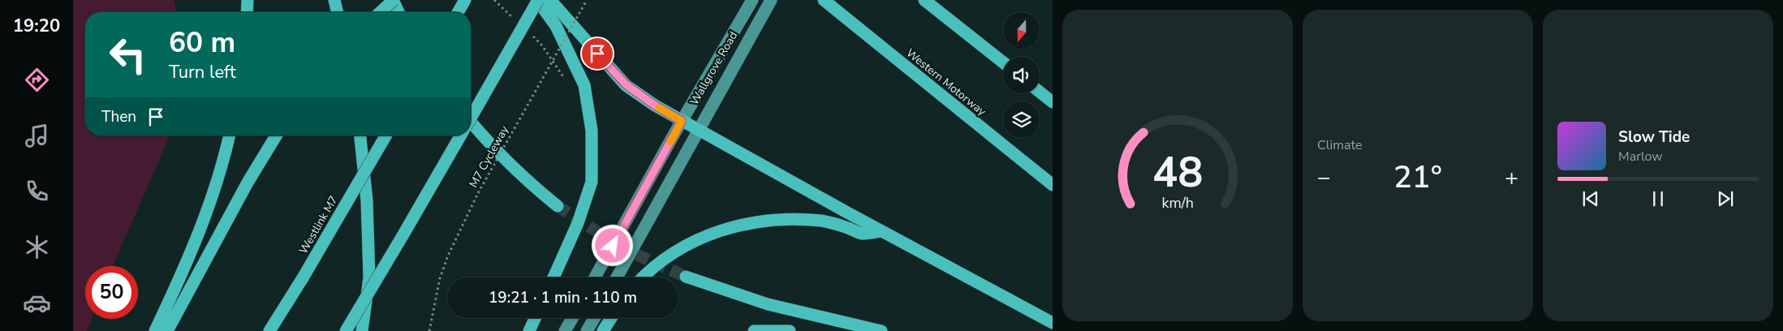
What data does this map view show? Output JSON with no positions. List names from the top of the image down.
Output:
{
  "streets": {
    "highway": ["Western Motorway", "Westlink M7"],
    "main road": ["Wallgrove Road"],
    "path": ["M7 Cycleway"]
  },
  "north": "bottom",
  "page": {
    "tabs": "19:20",
    "tile": "Climate",
    "turn": ["60 m", "Turn left"],
    "then": "Then",
    "song": ["Slow Tide", "Marlow"],
    "heat": ["−", "21°", "+"],
    "limit": "50",
    "trip": "19:21 · 1 min · 110 m",
    "gauge": ["48", "km/h"]
  }
}
